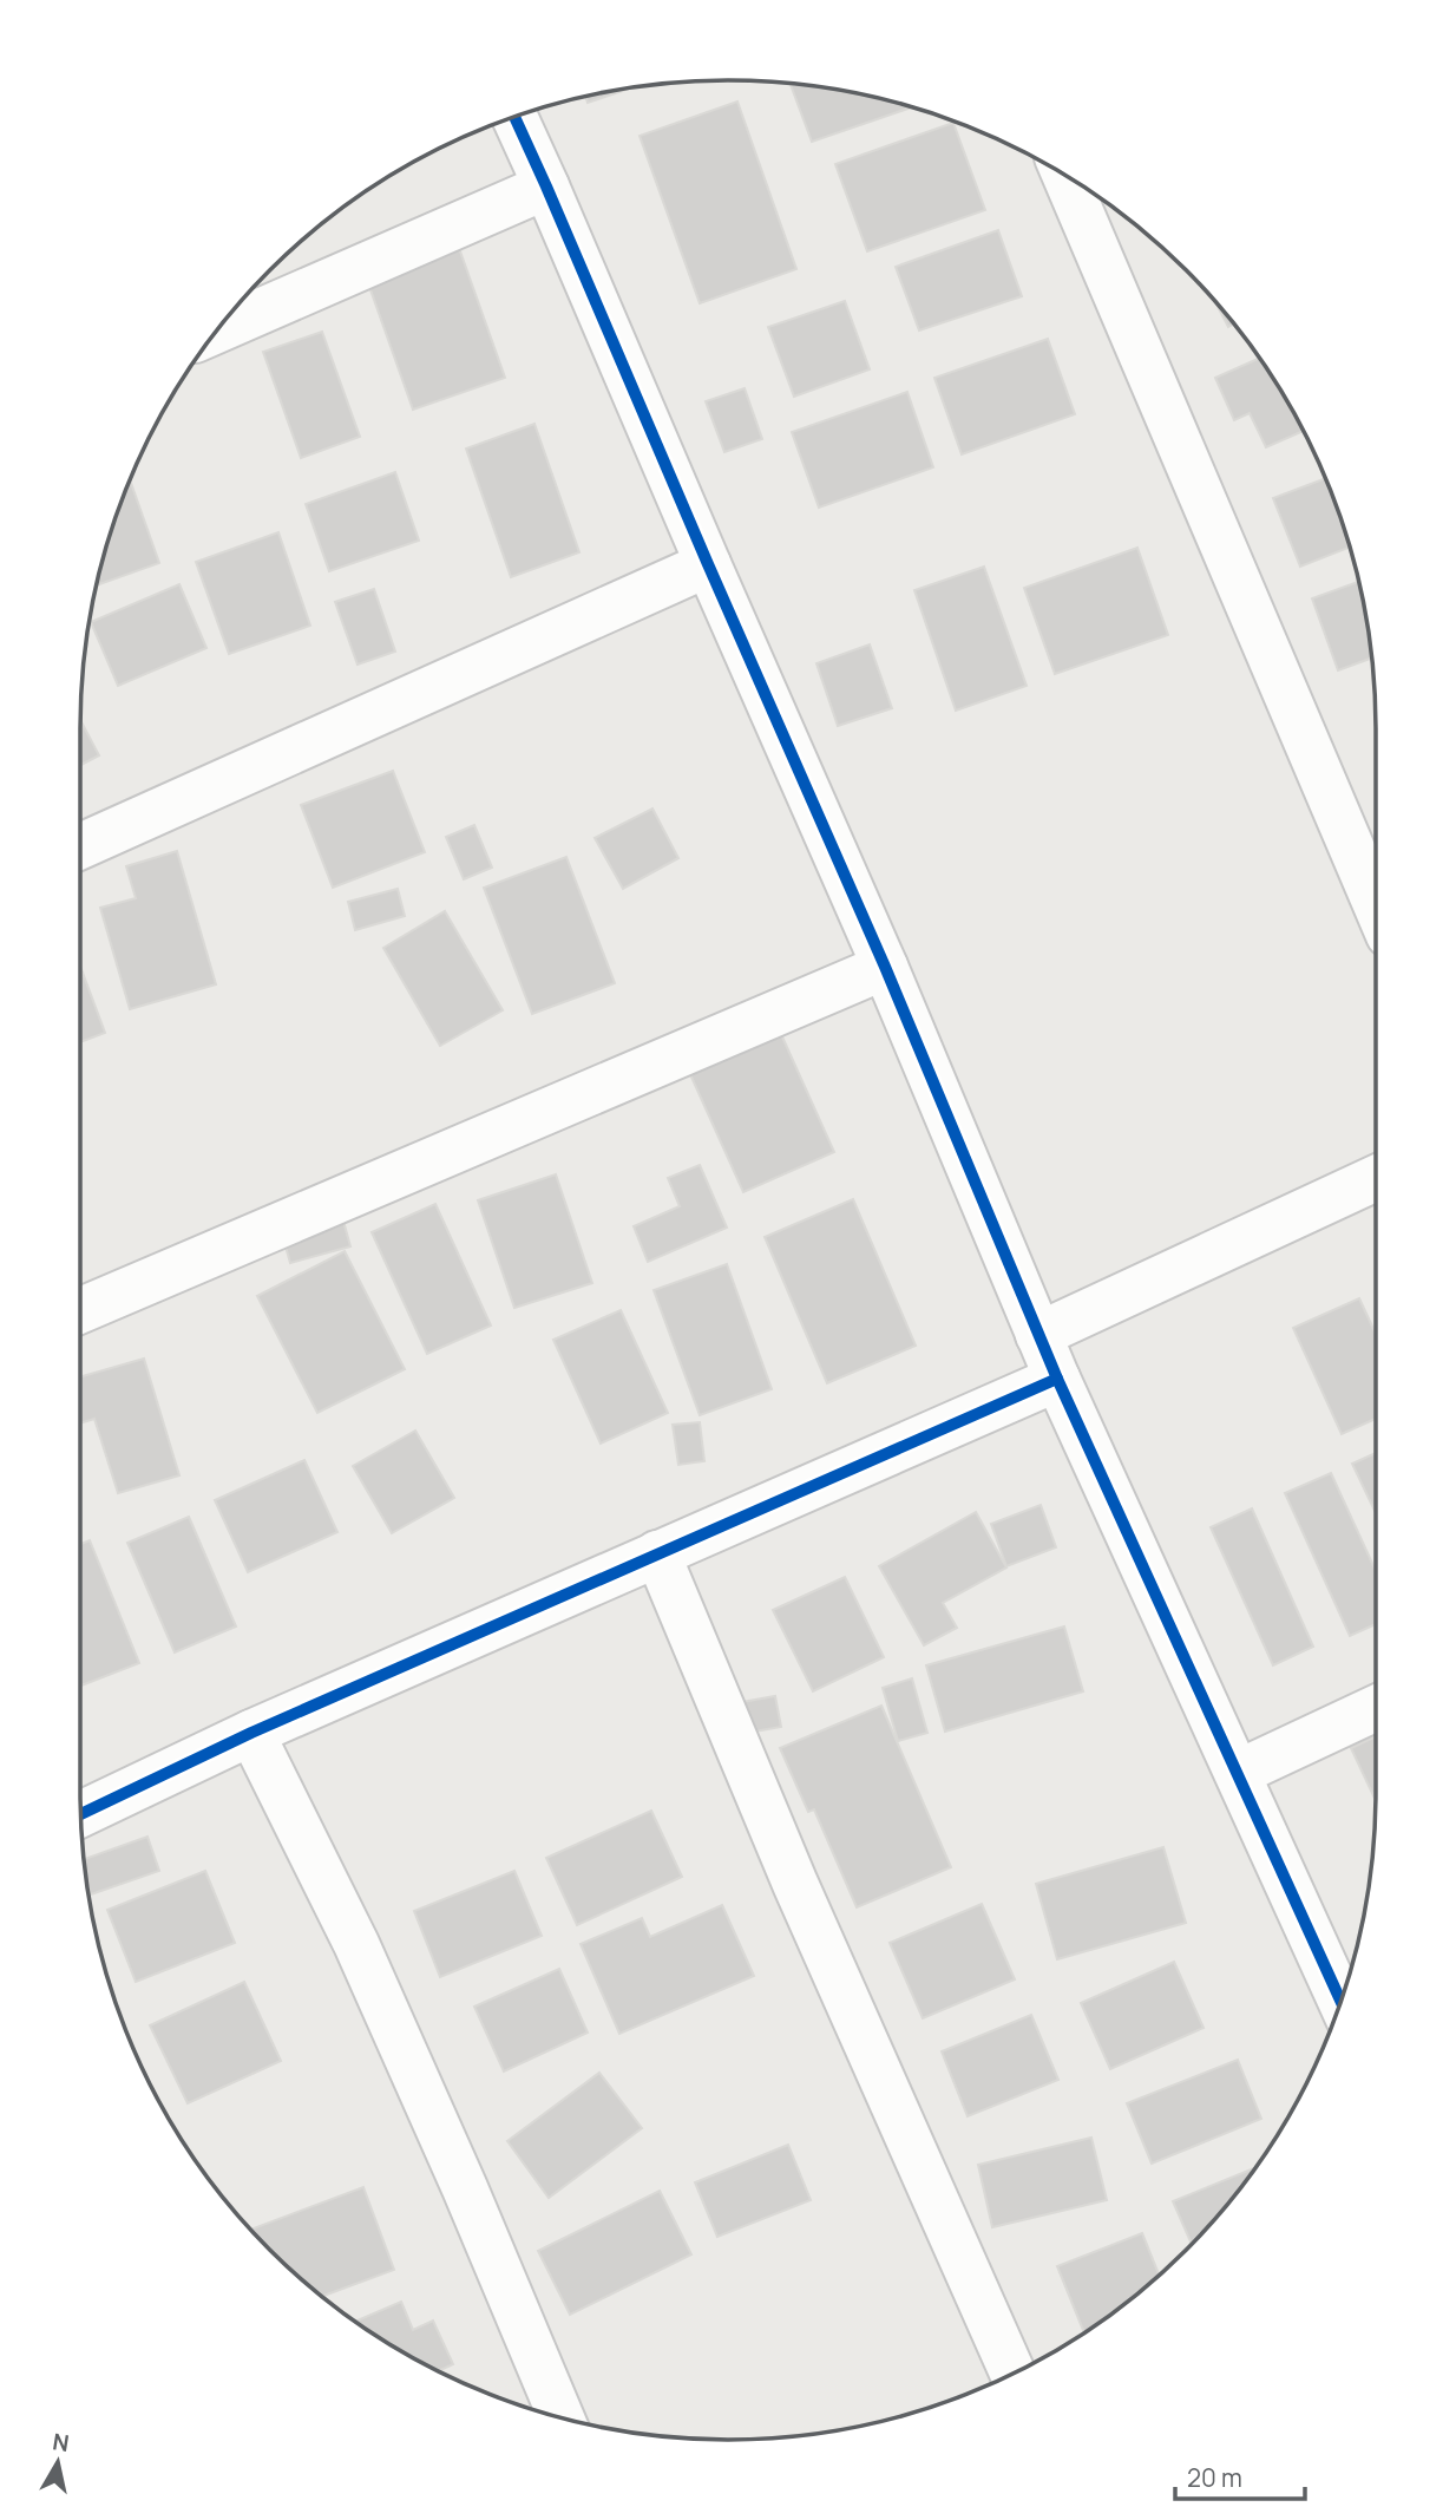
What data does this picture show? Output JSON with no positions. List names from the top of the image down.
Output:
{
  "scale_bar": "20 m",
  "north": "top"
}
